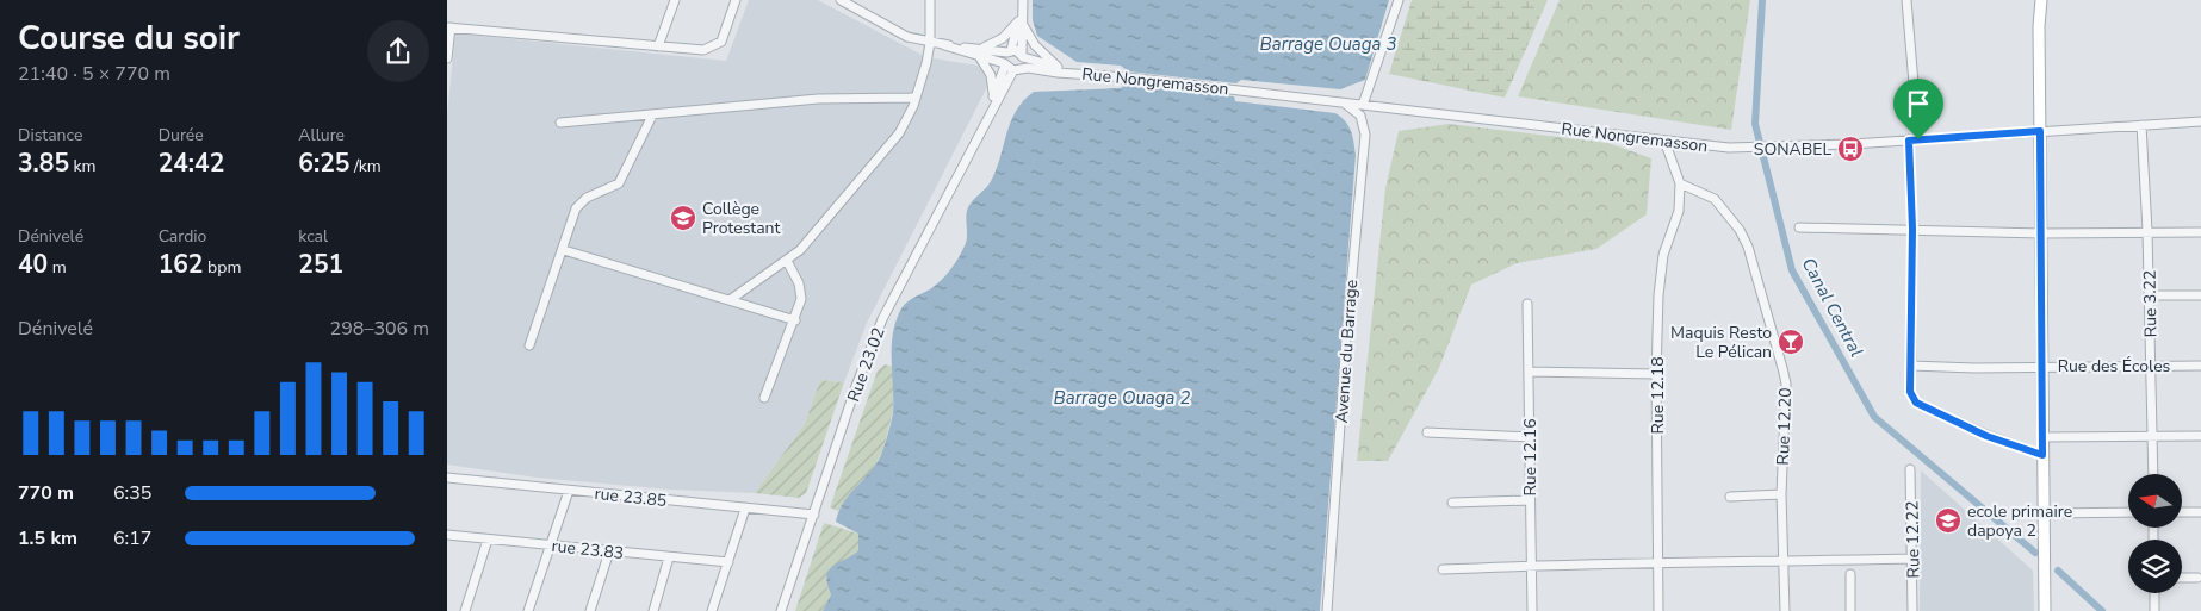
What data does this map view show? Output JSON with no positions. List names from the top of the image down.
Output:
{
  "streets": {
    "street": [
      "Rue Nongremasson",
      "Rue 3.22",
      "Avenue du Barrage",
      "Rue 23.02",
      "Rue des Écoles",
      "Rue 12.18",
      "Rue 12.20",
      "Rue 12.16",
      "rue 23.85",
      "Rue 12.22",
      "rue 23.83"
    ]
  },
  "crossings": [
    ["Rue Nongremasson", "Rue 3.22"],
    ["Rue Nongremasson", "Avenue du Barrage"],
    ["Rue Nongremasson", "Rue 23.02"],
    ["Rue 3.22", "Rue des Écoles"],
    ["Rue 23.02", "rue 23.85"],
    ["Rue 12.18", "Rue 12.20"]
  ],
  "water": ["Barrage Ouaga 3", "Canal Central", "Barrage Ouaga 2"],
  "places": {
    "bus stop": ["SONABEL"],
    "school or university": ["Collège Protestant", "ecole primaire dapoya 2"],
    "bar": ["Maquis Resto Le Pélican"]
  },
  "north": "left",
  "page": {
    "heading": ["Course du soir", "21:40 · 5 × 770 m"],
    "stats": [
      ["Distance", "3.85 km"],
      ["Durée", "24:42"],
      ["Allure", "6:25 /km"],
      ["Dénivelé", "40 m"],
      ["Cardio", "162 bpm"],
      ["kcal", "251"]
    ],
    "chart": ["Dénivelé", "298–306 m"],
    "list": [
      {
        "name": "770 m",
        "note": "6:35"
      },
      {
        "name": "1.5 km",
        "note": "6:17"
      }
    ]
  }
}
